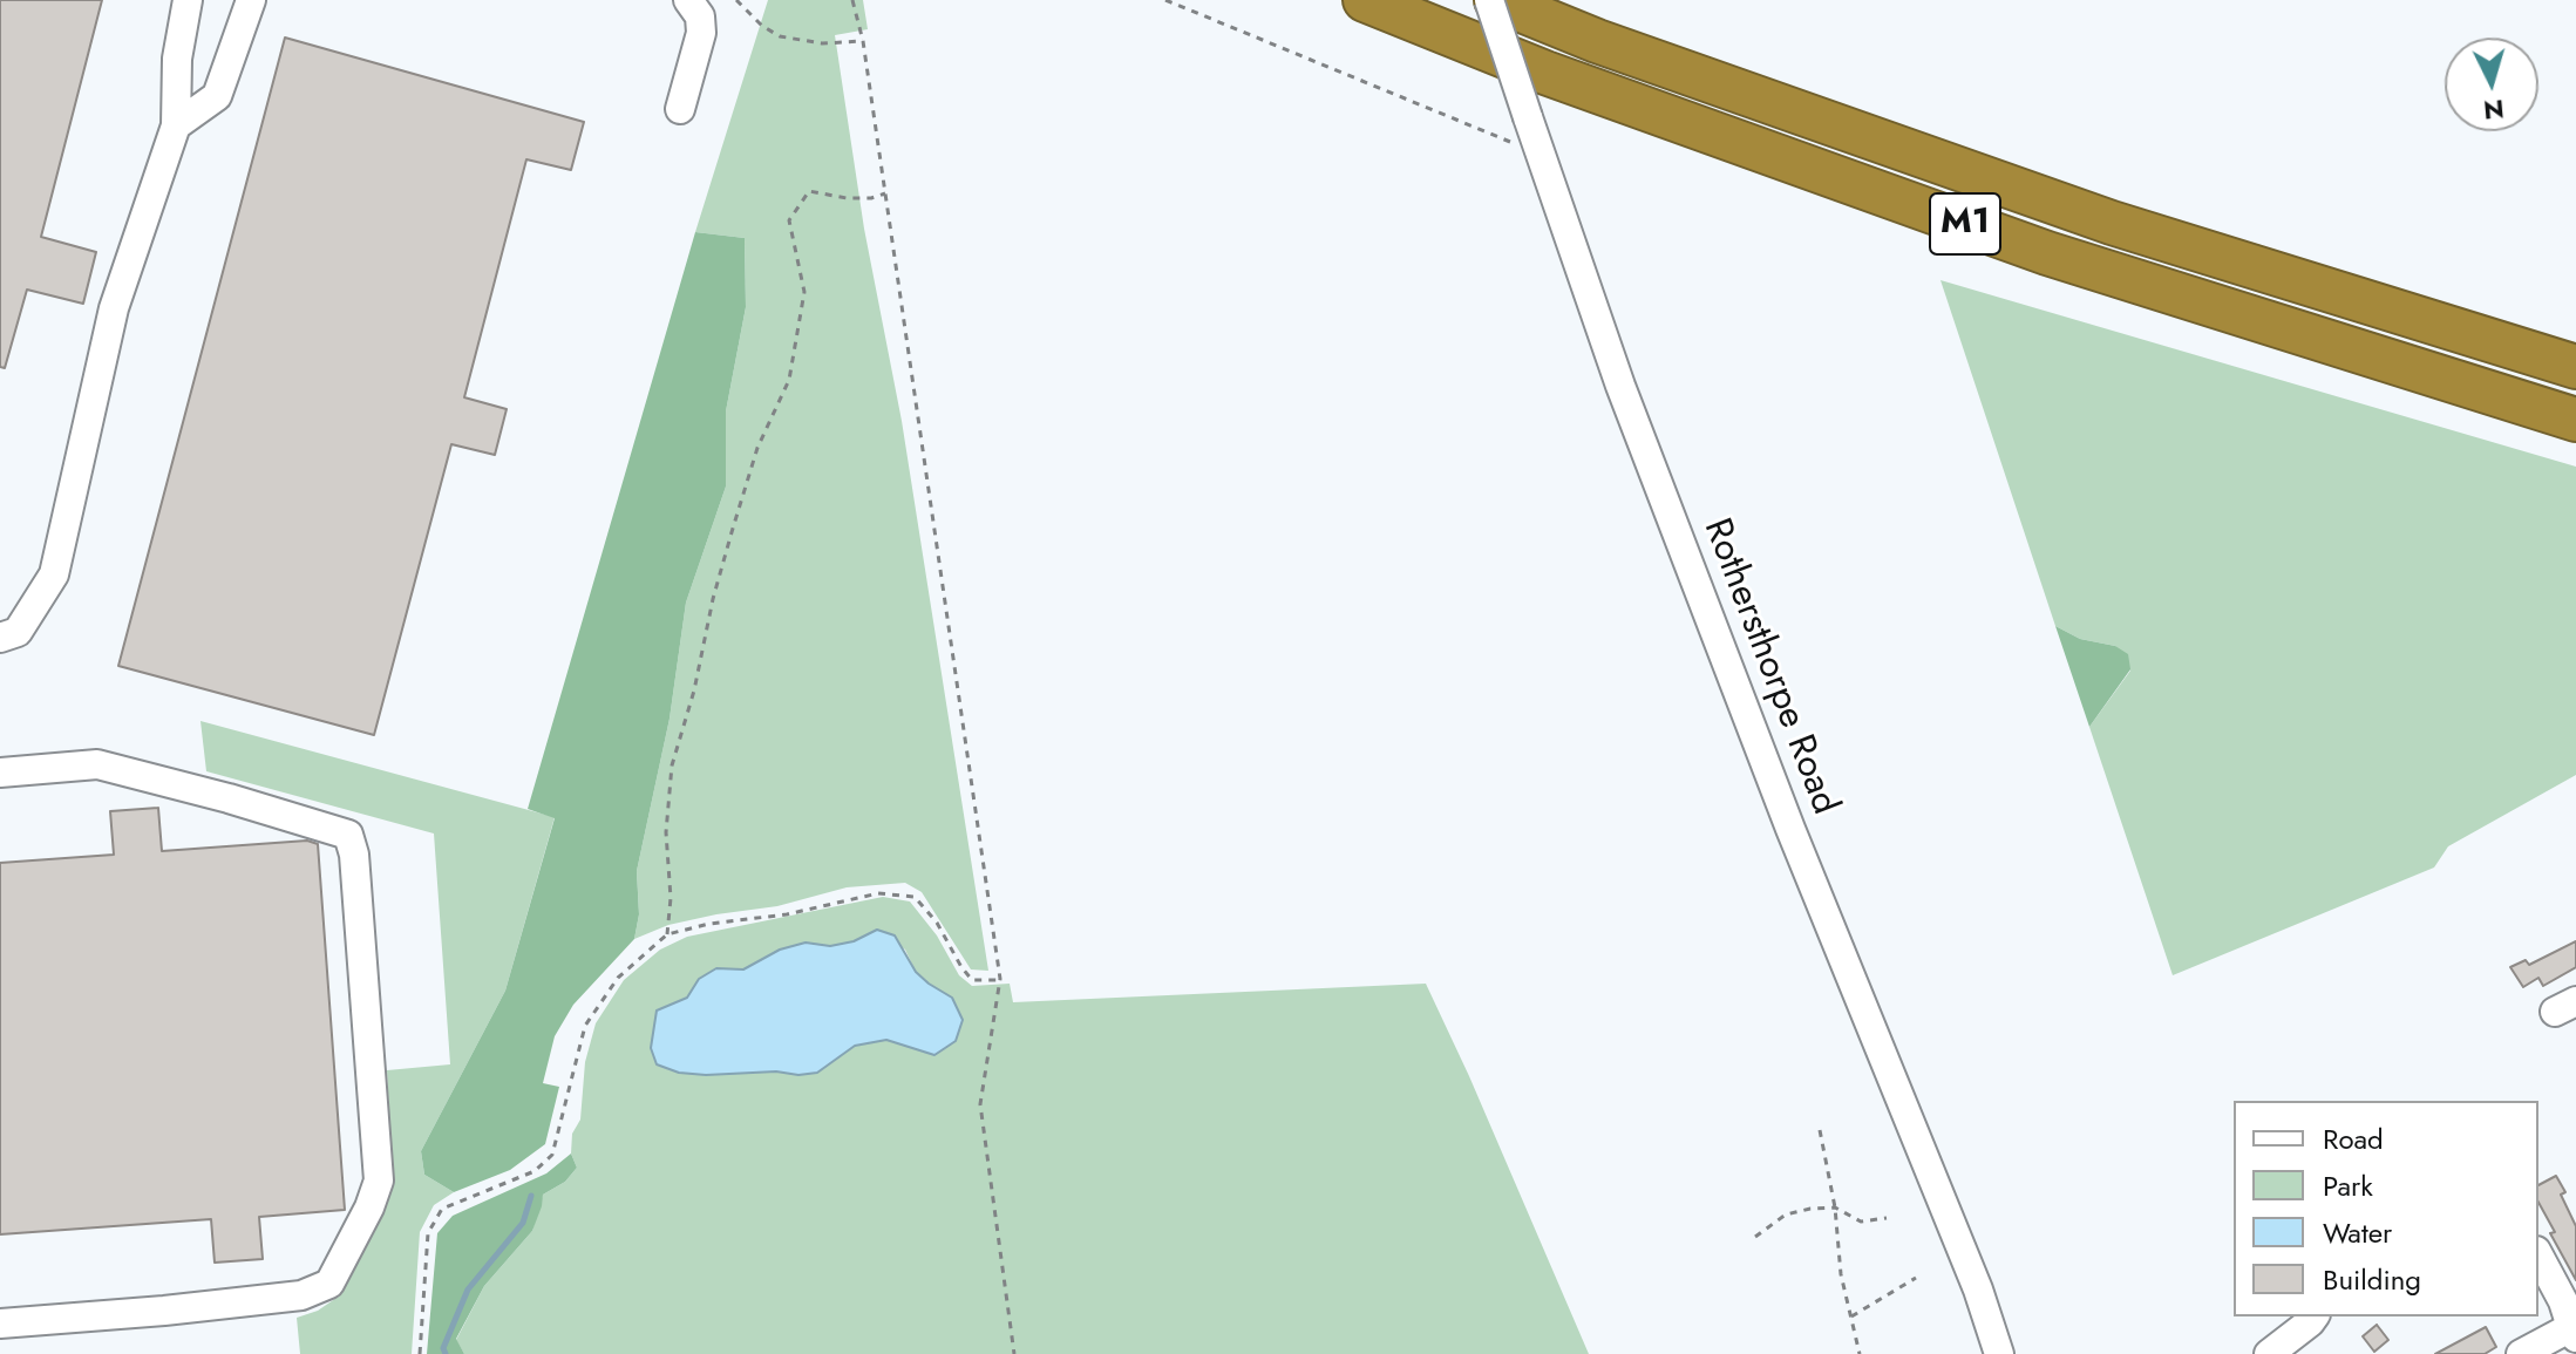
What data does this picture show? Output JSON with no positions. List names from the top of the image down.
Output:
{
  "streets": {
    "highway": ["M1"],
    "street": ["Rothersthorpe Road"]
  },
  "crossings": [
    ["M1", "Rothersthorpe Road"]
  ],
  "legend": [
    "Road",
    "Park",
    "Water",
    "Building"
  ],
  "north": "bottom"
}
